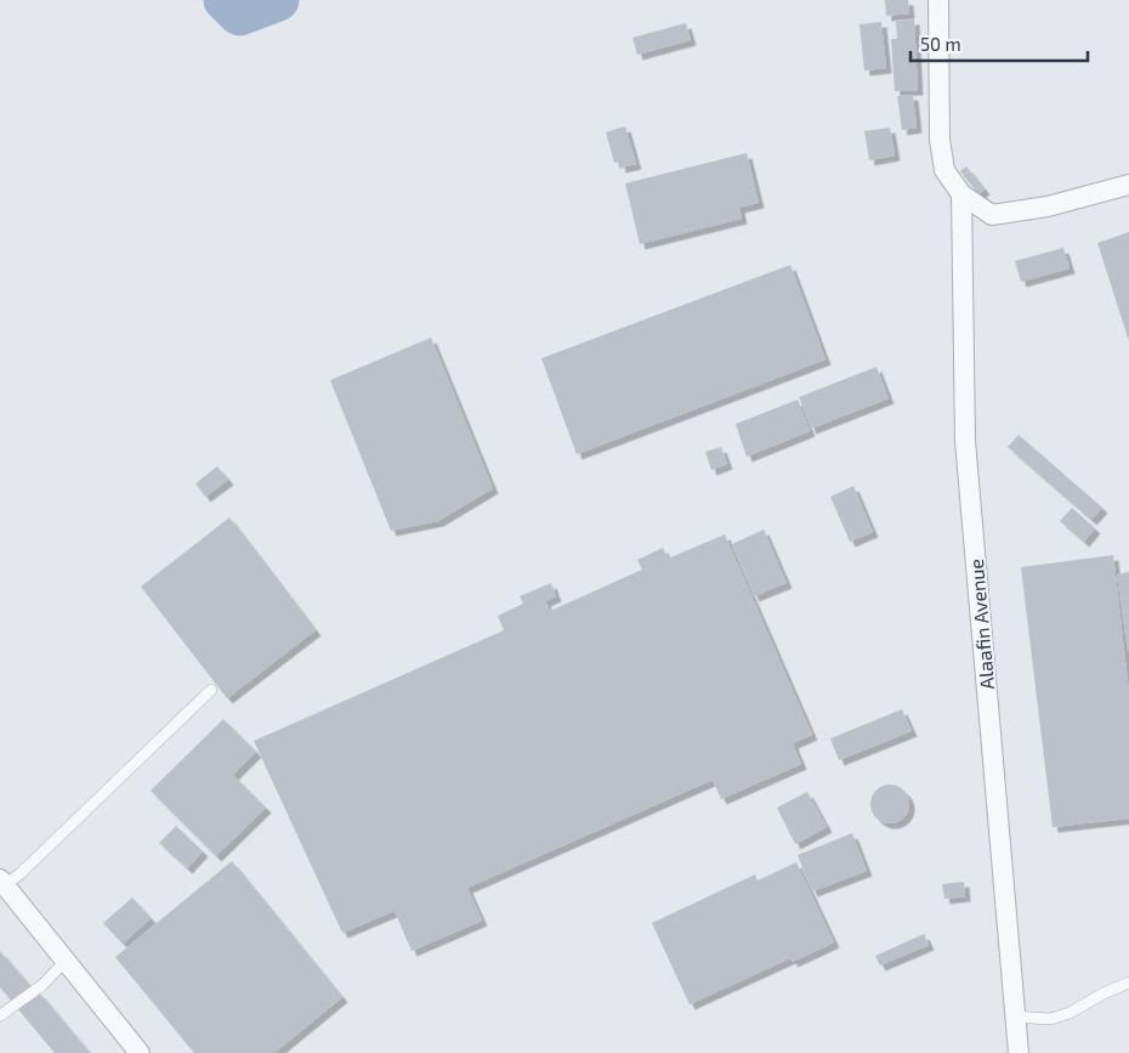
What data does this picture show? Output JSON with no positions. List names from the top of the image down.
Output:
{
  "streets": {
    "street": ["Alaafin Avenue"]
  },
  "scale_bar": "50 m"
}
